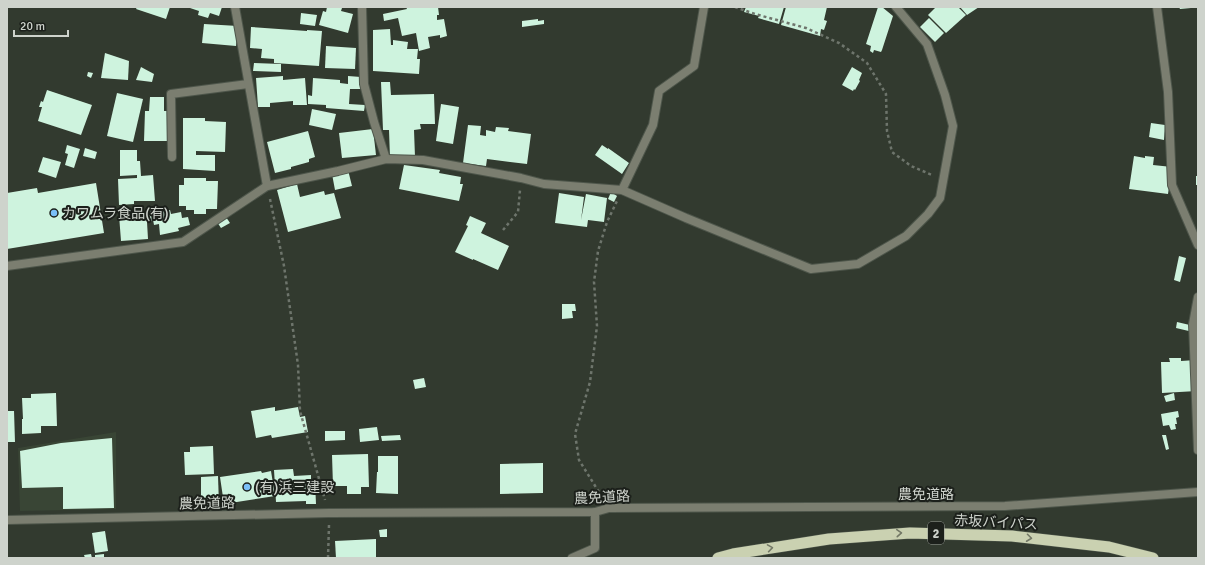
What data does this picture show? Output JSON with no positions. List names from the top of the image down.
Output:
{
  "streets": {
    "highway": ["赤坂バイパス", "2"],
    "street": ["農免道路"]
  },
  "one_way": ["赤坂バイパス"],
  "places": ["カワムラ食品(有)", "(有)浜三建設"],
  "scale_bar": "20 m"
}
